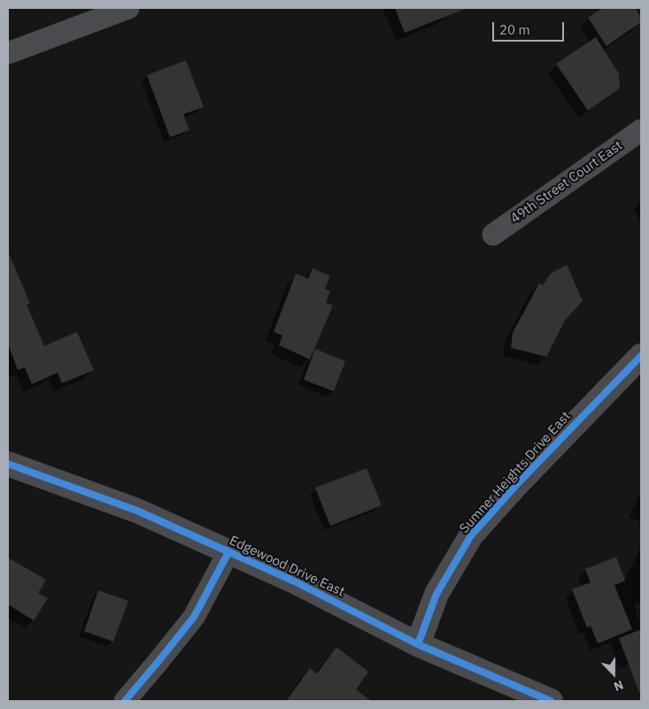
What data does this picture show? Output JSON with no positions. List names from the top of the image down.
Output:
{
  "streets": {
    "street": ["49th Street Court East", "Sumner Heights Drive East", "Edgewood Drive East"]
  },
  "crossings": [
    ["Sumner Heights Drive East", "Edgewood Drive East"]
  ],
  "scale_bar": "20 m",
  "north": "bottom"
}
